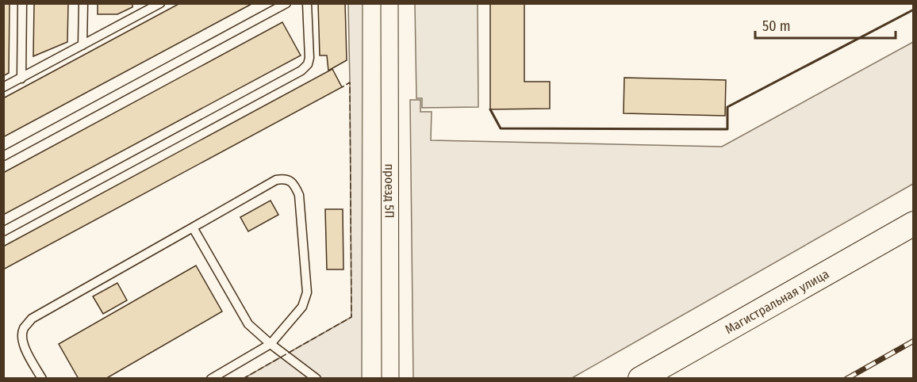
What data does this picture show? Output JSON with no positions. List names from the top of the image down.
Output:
{
  "streets": {
    "main road": ["Магистральная улица"],
    "street": ["проезд 5П"]
  },
  "scale_bar": "50 m"
}
